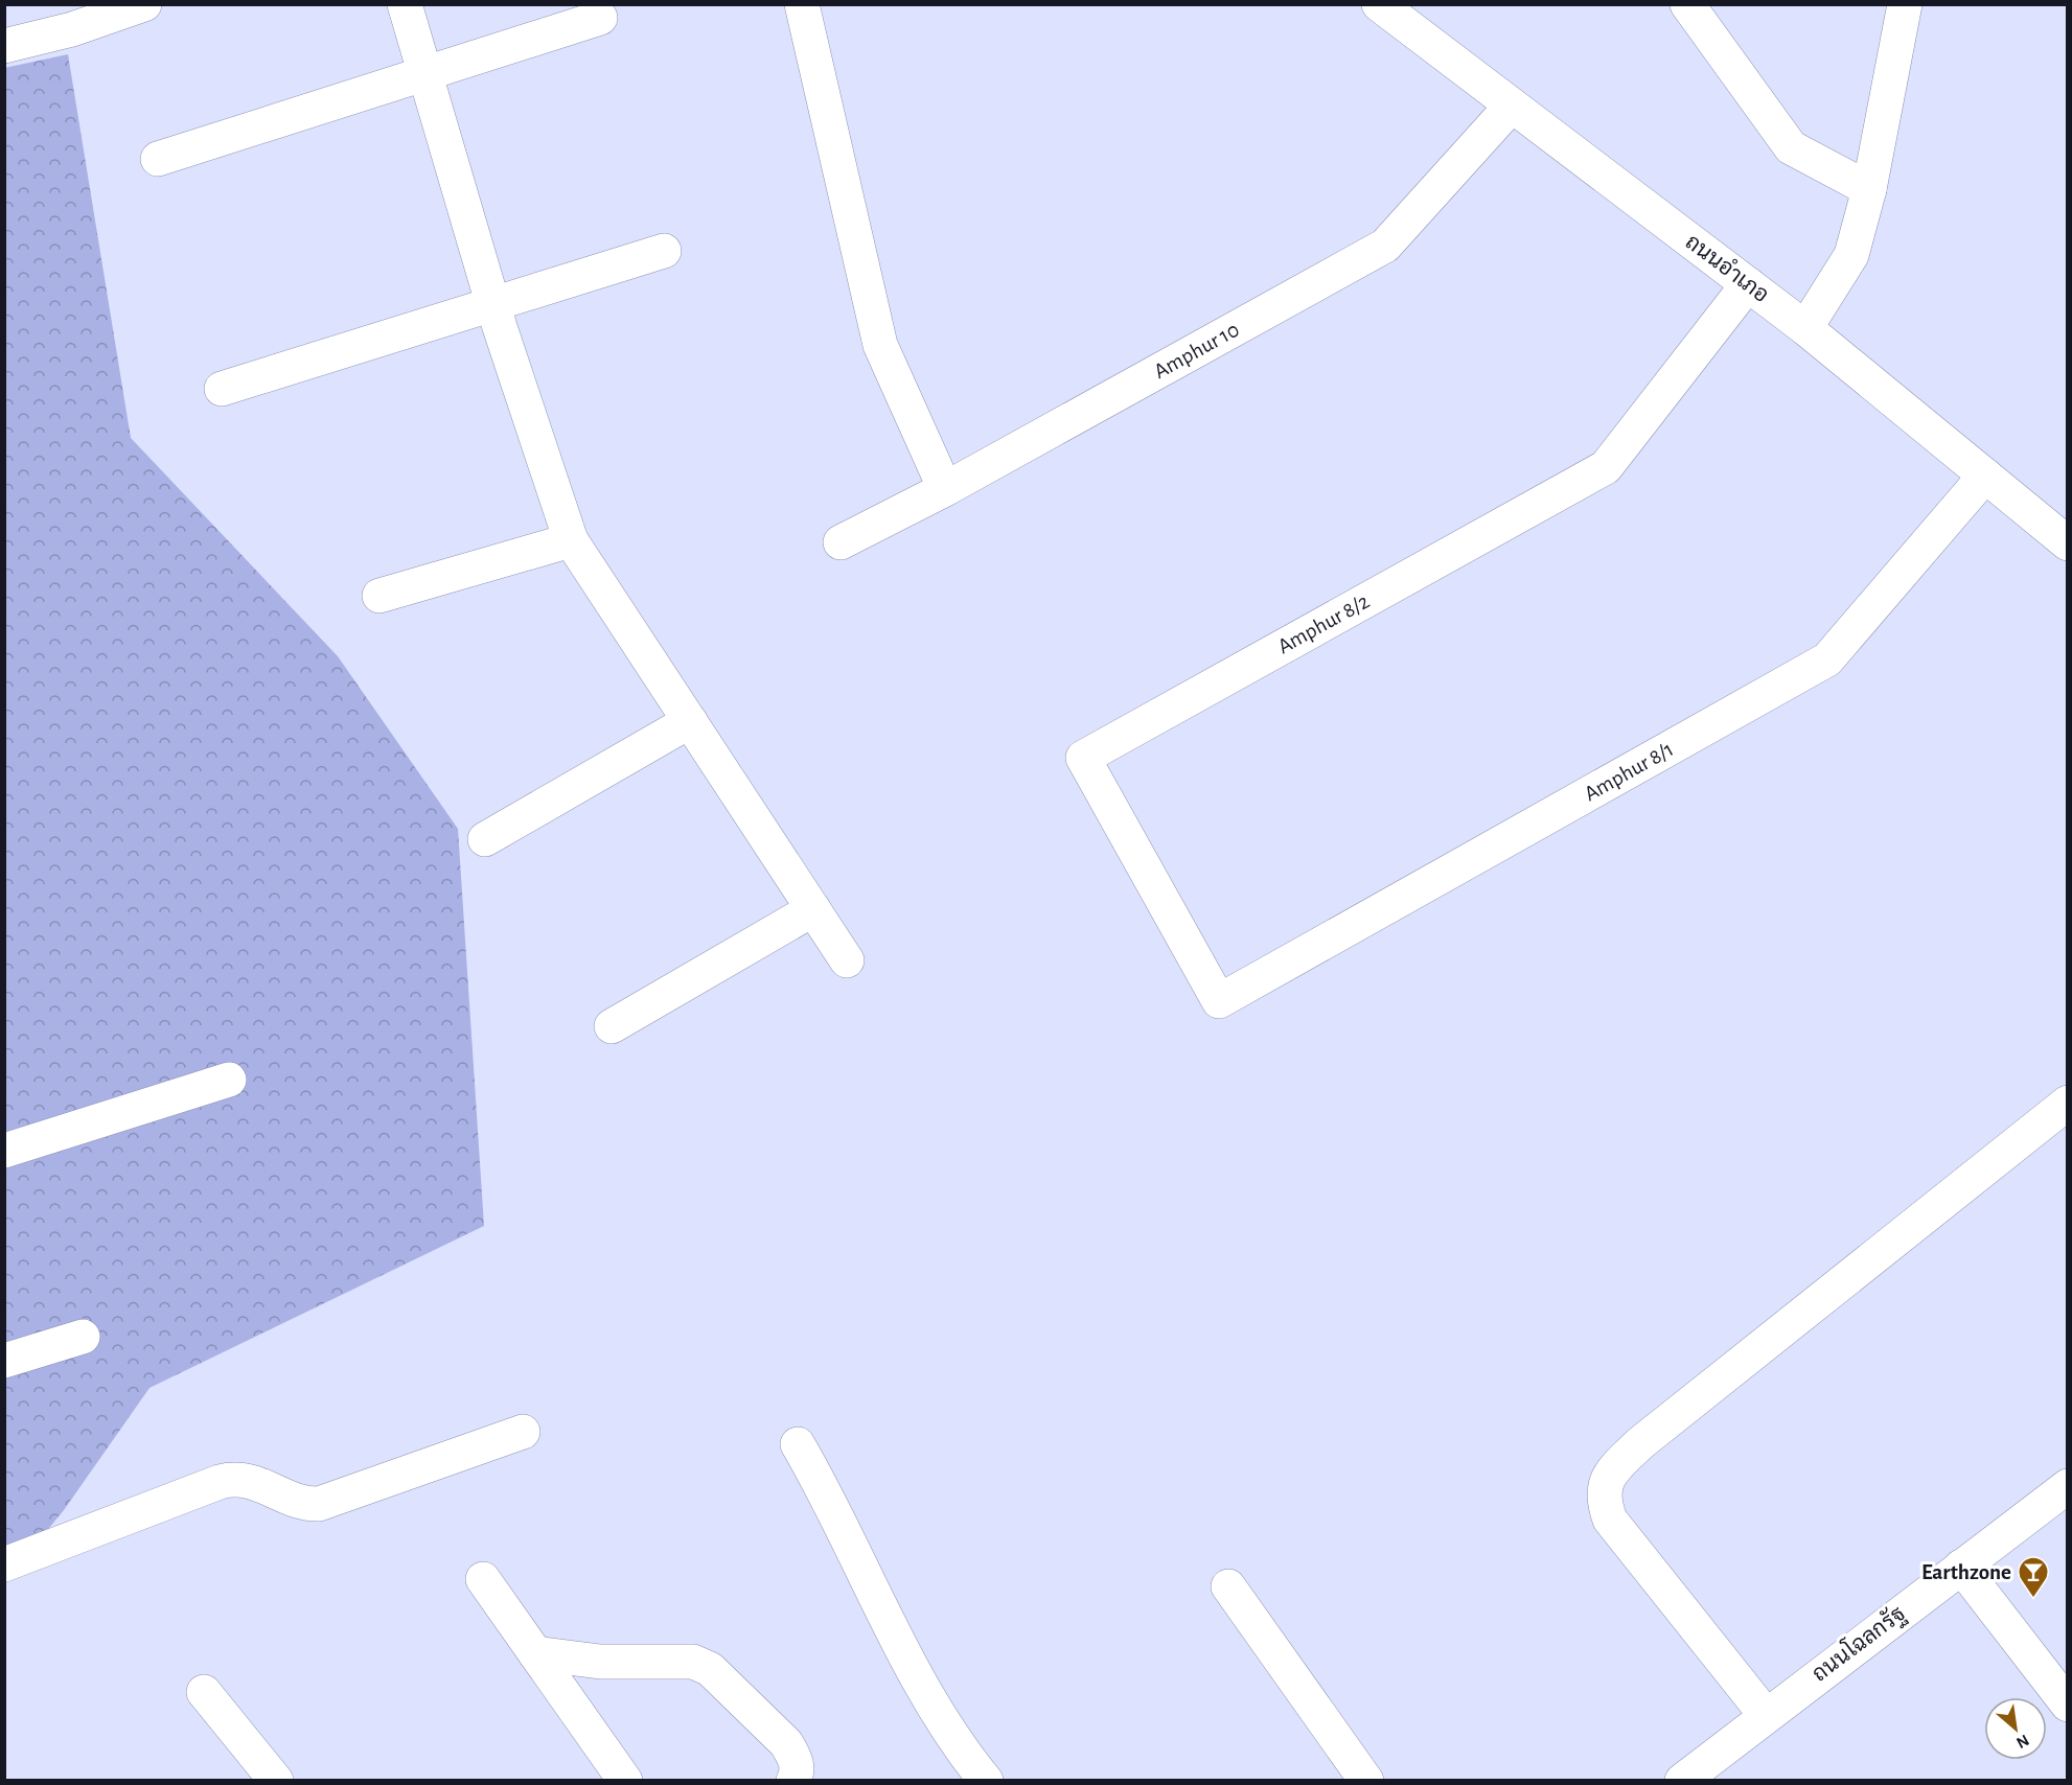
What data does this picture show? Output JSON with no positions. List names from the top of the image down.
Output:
{
  "streets": {
    "street": [
      "ถนนอำเภอ",
      "Amphur 10",
      "Amphur 8/2",
      "Amphur 8/1",
      "ถนนโฉลกรัฐ"
    ]
  },
  "crossings": [
    ["ถนนอำเภอ", "Amphur 10"],
    ["ถนนอำเภอ", "Amphur 8/2"],
    ["ถนนอำเภอ", "Amphur 8/1"],
    ["Amphur 8/2", "Amphur 8/1"]
  ],
  "places": {
    "bar": ["Earthzone"]
  },
  "north": "bottom right"
}
